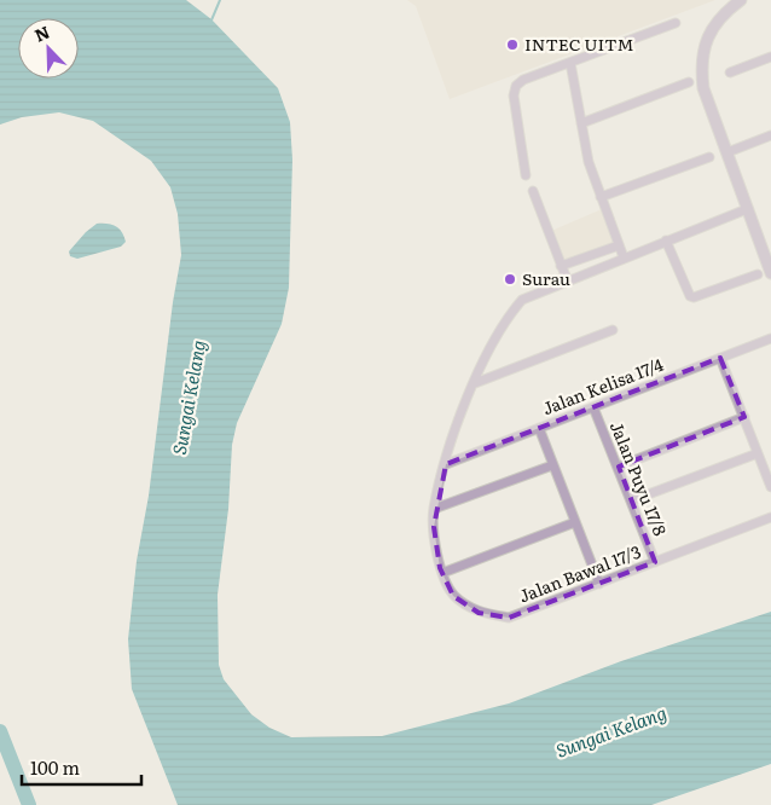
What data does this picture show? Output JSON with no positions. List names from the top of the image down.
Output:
{
  "streets": {
    "street": ["Jalan Kelisa 17/4", "Jalan Puyu 17/8", "Jalan Bawal 17/3"]
  },
  "crossings": [
    ["Jalan Kelisa 17/4", "Jalan Puyu 17/8"],
    ["Jalan Kelisa 17/4", "Jalan Bawal 17/3"],
    ["Jalan Puyu 17/8", "Jalan Bawal 17/3"]
  ],
  "water": ["Sungai Kelang"],
  "places": ["INTEC UITM", "Surau"],
  "scale_bar": "100 m",
  "north": "top left"
}
